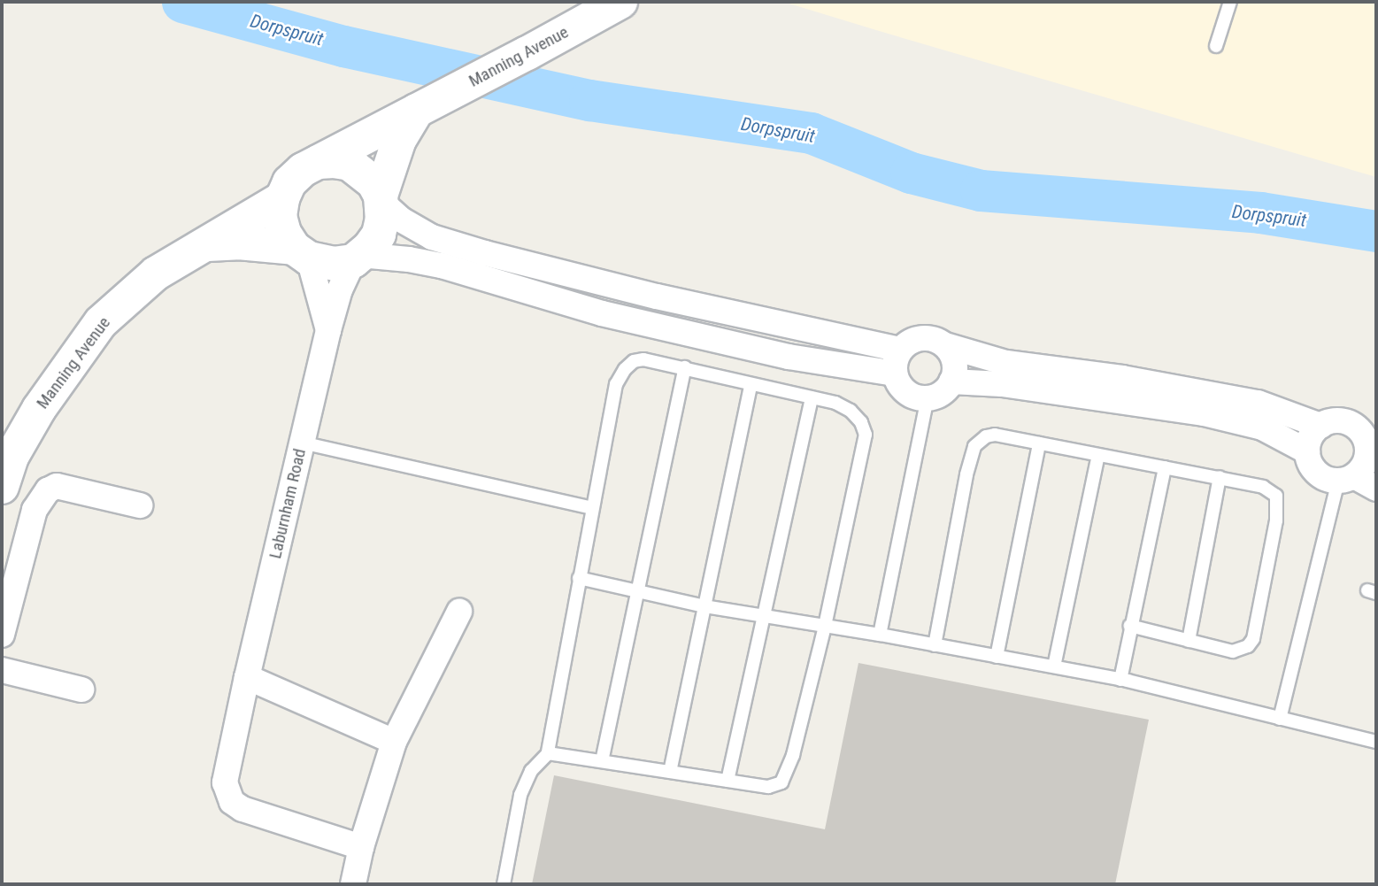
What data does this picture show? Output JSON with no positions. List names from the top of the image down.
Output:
{
  "streets": {
    "street": ["Manning Avenue", "Laburnham Road"]
  },
  "crossings": [
    ["Manning Avenue", "Laburnham Road"]
  ],
  "water": ["Dorpspruit"]
}
